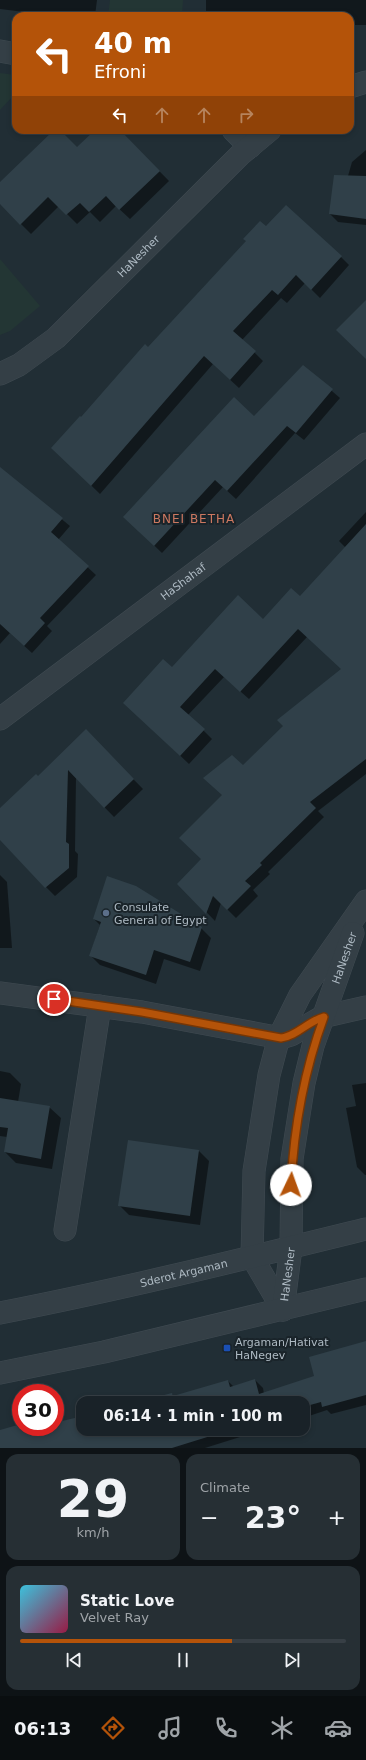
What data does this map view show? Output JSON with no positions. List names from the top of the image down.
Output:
{
  "streets": {
    "street": ["HaNesher", "HaShahaf", "Sderot Argaman"]
  },
  "crossings": [
    ["HaNesher", "Sderot Argaman"]
  ],
  "districts": ["BNEI BETHA"],
  "places": {
    "other": ["Consulate General of Egypt"],
    "transit": ["Argaman/Hativat HaNegev"]
  },
  "page": {
    "turn": ["40 m", "Efroni"],
    "limit": "30",
    "trip": "06:14 · 1 min · 100 m",
    "tile": [
      ["29", "km/h"],
      "Climate"
    ],
    "heat": ["−", "23°", "+"],
    "song": ["Static Love", "Velvet Ray"],
    "tabs": "06:13"
  }
}
